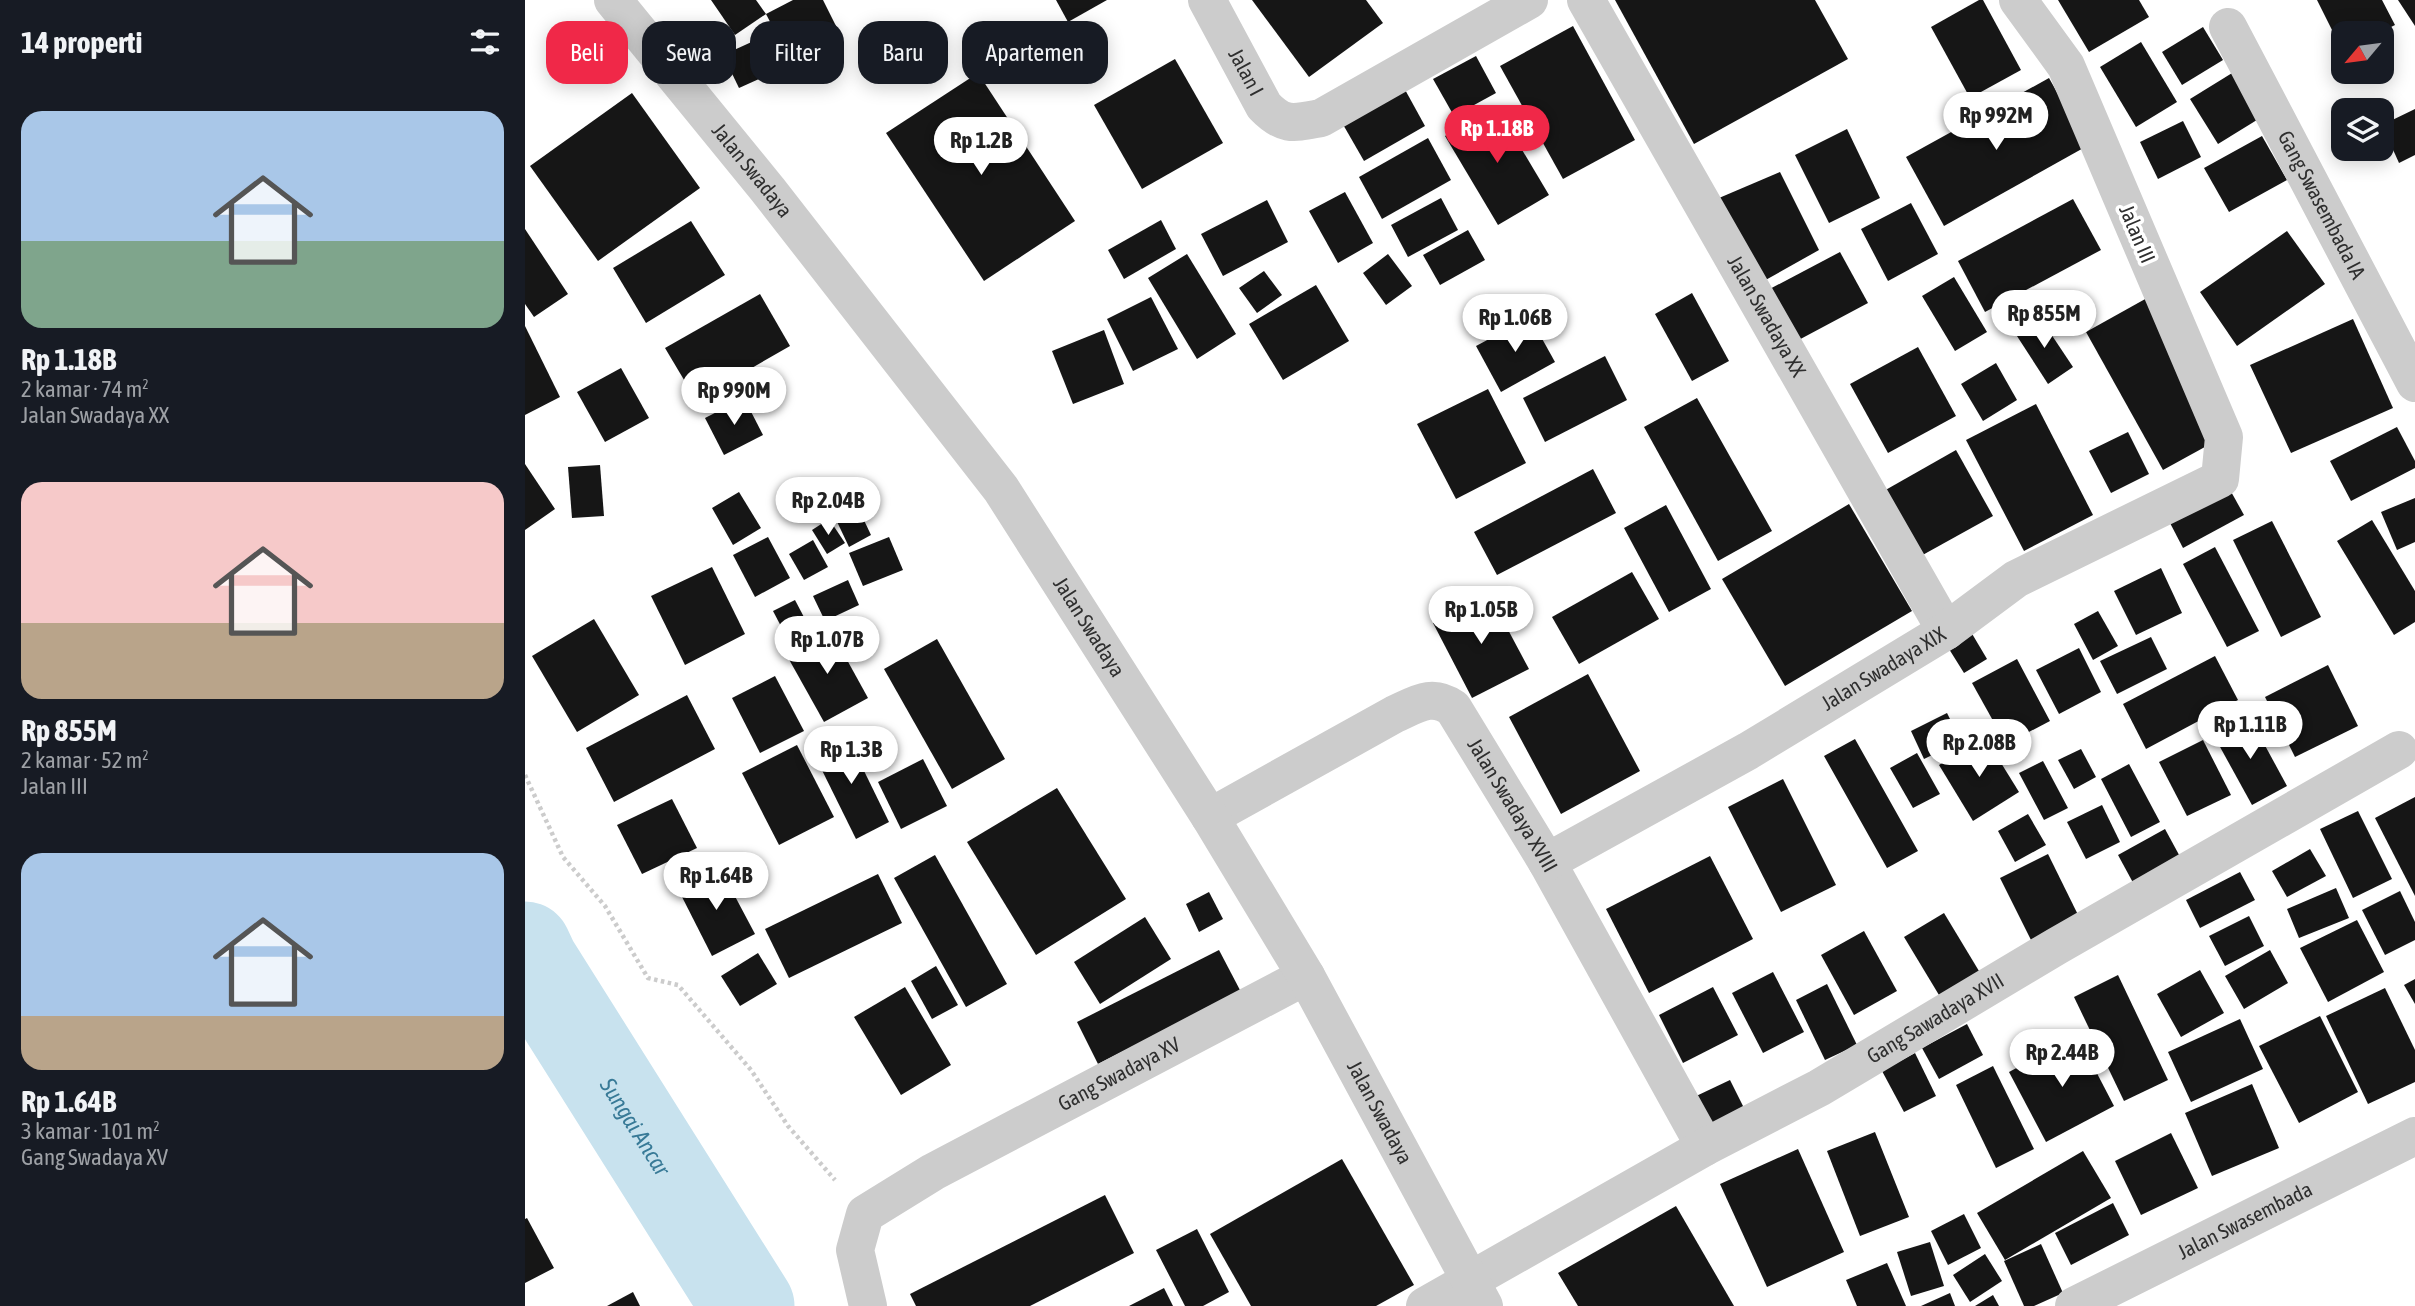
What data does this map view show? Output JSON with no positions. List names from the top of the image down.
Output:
{
  "streets": {
    "street": [
      "Jalan I",
      "Jalan Swadaya",
      "Gang Swasembada IA",
      "Jalan III",
      "Jalan Swadaya XX",
      "Jalan Swadaya XIX",
      "Jalan Swadaya XVIII",
      "Gang Sawadaya XVII",
      "Gang Swadaya XV",
      "Jalan Swasembada"
    ]
  },
  "crossings": [
    ["Jalan Swadaya", "Jalan Swadaya XVIII"],
    ["Jalan Swadaya", "Gang Sawadaya XVII"],
    ["Jalan Swadaya", "Gang Swadaya XV"],
    ["Jalan III", "Jalan Swadaya XIX"],
    ["Jalan Swadaya XX", "Jalan Swadaya XIX"],
    ["Jalan Swadaya XIX", "Jalan Swadaya XVIII"],
    ["Jalan Swadaya XVIII", "Gang Sawadaya XVII"]
  ],
  "water": ["Sungai Ancar"],
  "north": "bottom left",
  "page": {
    "heading": "14 properti",
    "chip": [
      "Beli",
      "Sewa",
      "Filter",
      "Baru",
      "Apartemen"
    ],
    "list": [
      {
        "name": "Rp 1.18B",
        "note": "2 kamar · 74 m² · Jalan Swadaya XX"
      },
      {
        "name": "Rp 855M",
        "note": "2 kamar · 52 m² · Jalan III"
      },
      {
        "name": "Rp 1.64B",
        "note": "3 kamar · 101 m² · Gang Swadaya XV"
      }
    ],
    "price": [
      "Rp 992M",
      "Rp 1.18B",
      "Rp 1.2B",
      "Rp 855M",
      "Rp 1.06B",
      "Rp 990M",
      "Rp 2.04B",
      "Rp 1.05B",
      "Rp 1.07B",
      "Rp 1.11B",
      "Rp 2.08B",
      "Rp 1.3B",
      "Rp 1.64B",
      "Rp 2.44B"
    ]
  }
}
